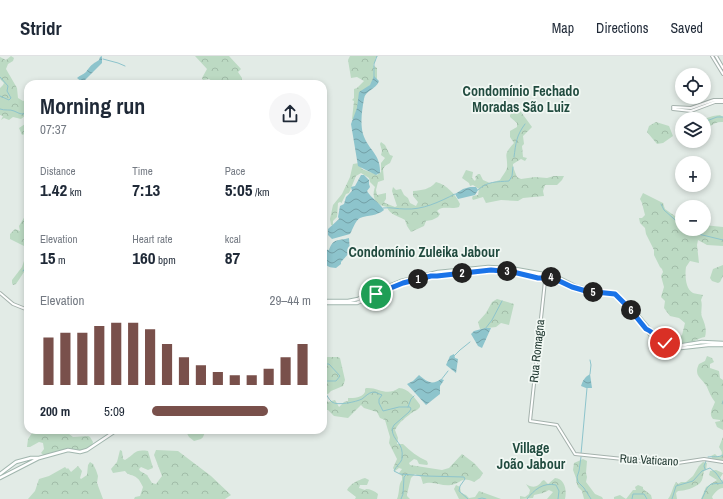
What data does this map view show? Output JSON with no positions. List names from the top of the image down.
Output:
{
  "streets": {
    "street": ["Rua Romagna", "Rua Vaticano"]
  },
  "crossings": [
    ["Rua Romagna", "Rua Vaticano"]
  ],
  "districts": ["Condomínio Fechado Moradas São Luiz", "Condomínio Zuleika Jabour", "Village João Jabour"],
  "page": {
    "header": "Stridr",
    "nav": ["Map", "Directions", "Saved"],
    "map_buttons": ["+", "−"],
    "heading": ["Morning run", "07:37"],
    "stats": [
      ["Distance", "1.42 km"],
      ["Time", "7:13"],
      ["Pace", "5:05 /km"],
      ["Elevation", "15 m"],
      ["Heart rate", "160 bpm"],
      ["kcal", "87"]
    ],
    "pins": [
      "3",
      "2",
      "4",
      "1",
      "5",
      "6"
    ],
    "chart": ["Elevation", "29–44 m"],
    "list": [
      {
        "name": "200 m",
        "note": "5:09"
      }
    ]
  }
}
